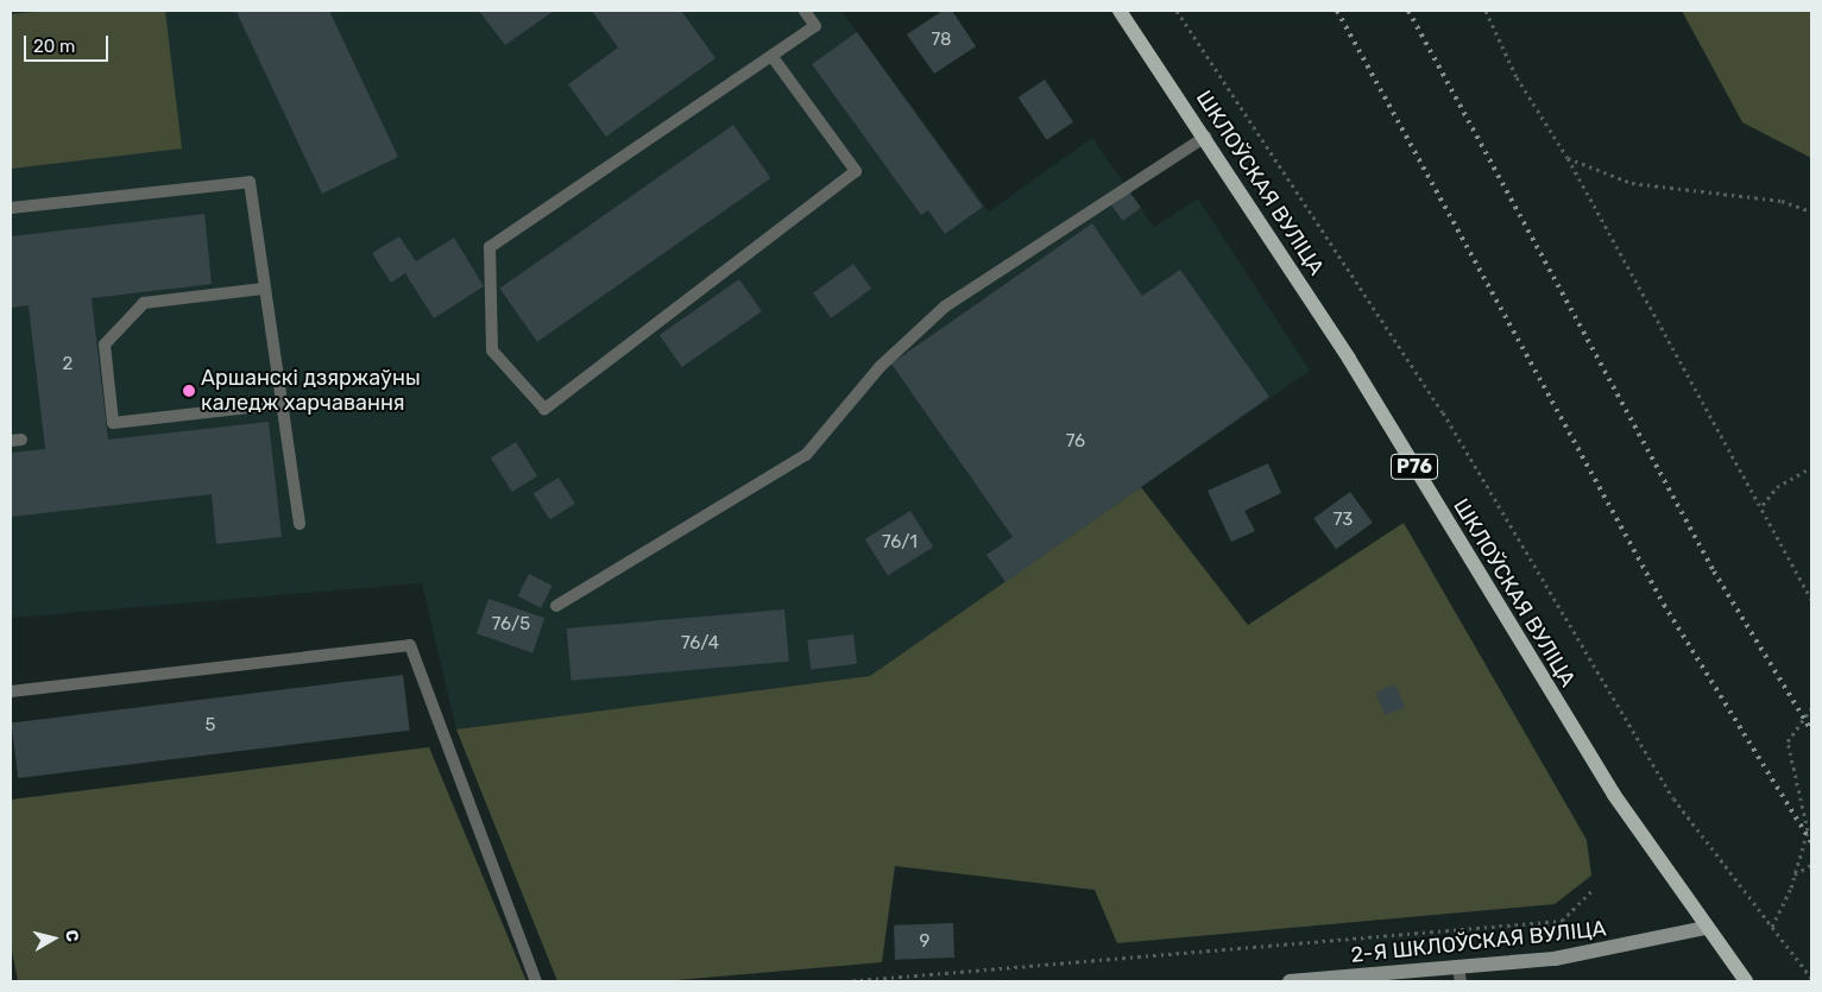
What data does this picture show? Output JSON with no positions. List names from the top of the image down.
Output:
{
  "streets": {
    "main road": ["ШКЛОЎСКАЯ ВУЛІЦА", "Р76"],
    "street": ["2-Я ШКЛОЎСКАЯ ВУЛІЦА"]
  },
  "crossings": [
    ["ШКЛОЎСКАЯ ВУЛІЦА", "2-Я ШКЛОЎСКАЯ ВУЛІЦА"]
  ],
  "places": ["Аршанскі дзяржаўны каледж харчавання"],
  "house_numbers": [
    "78",
    "2",
    "76",
    "73",
    "76/1",
    "76/5",
    "76/4",
    "5",
    "9"
  ],
  "scale_bar": "20 m",
  "north": "right"
}
